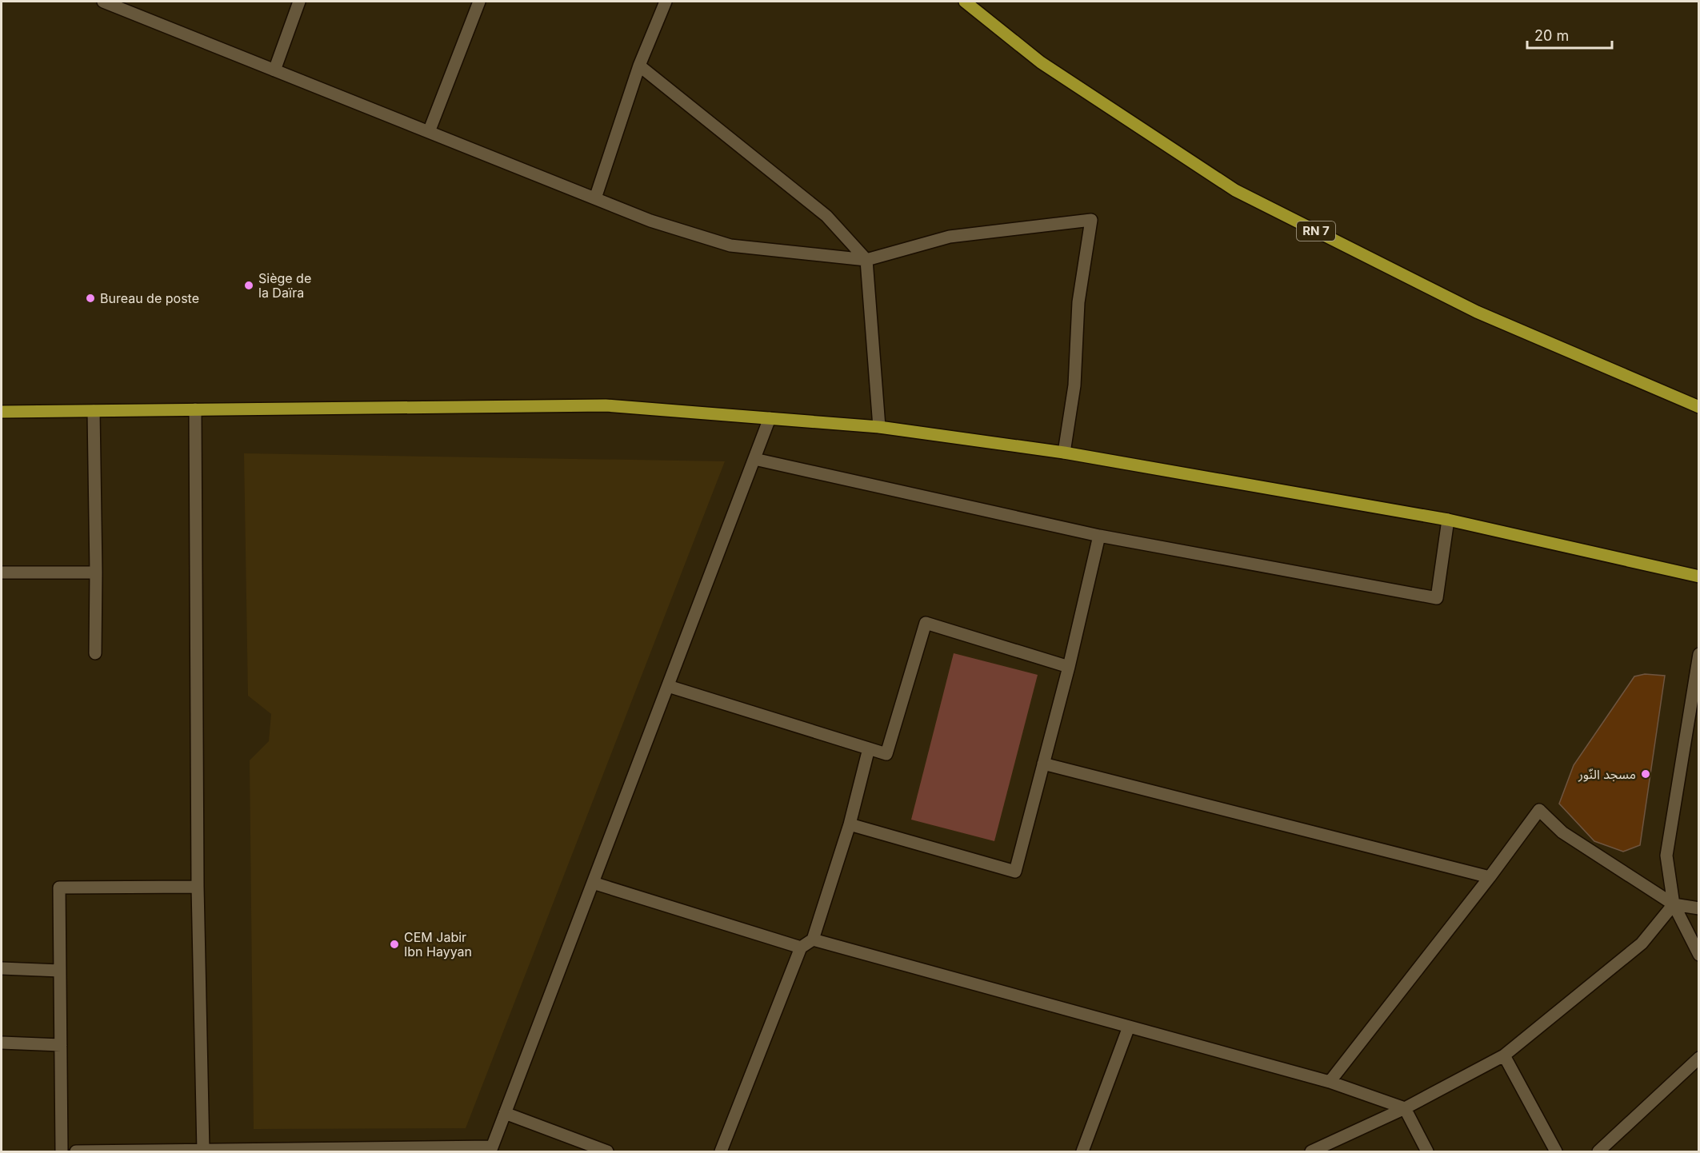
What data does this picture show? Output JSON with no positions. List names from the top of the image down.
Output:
{
  "streets": {
    "main road": ["RN 7"]
  },
  "places": [
    "Siège de la Daïra",
    "Bureau de poste",
    "مسجد النّور",
    "CEM Jabir Ibn Hayyan"
  ],
  "scale_bar": "20 m"
}
